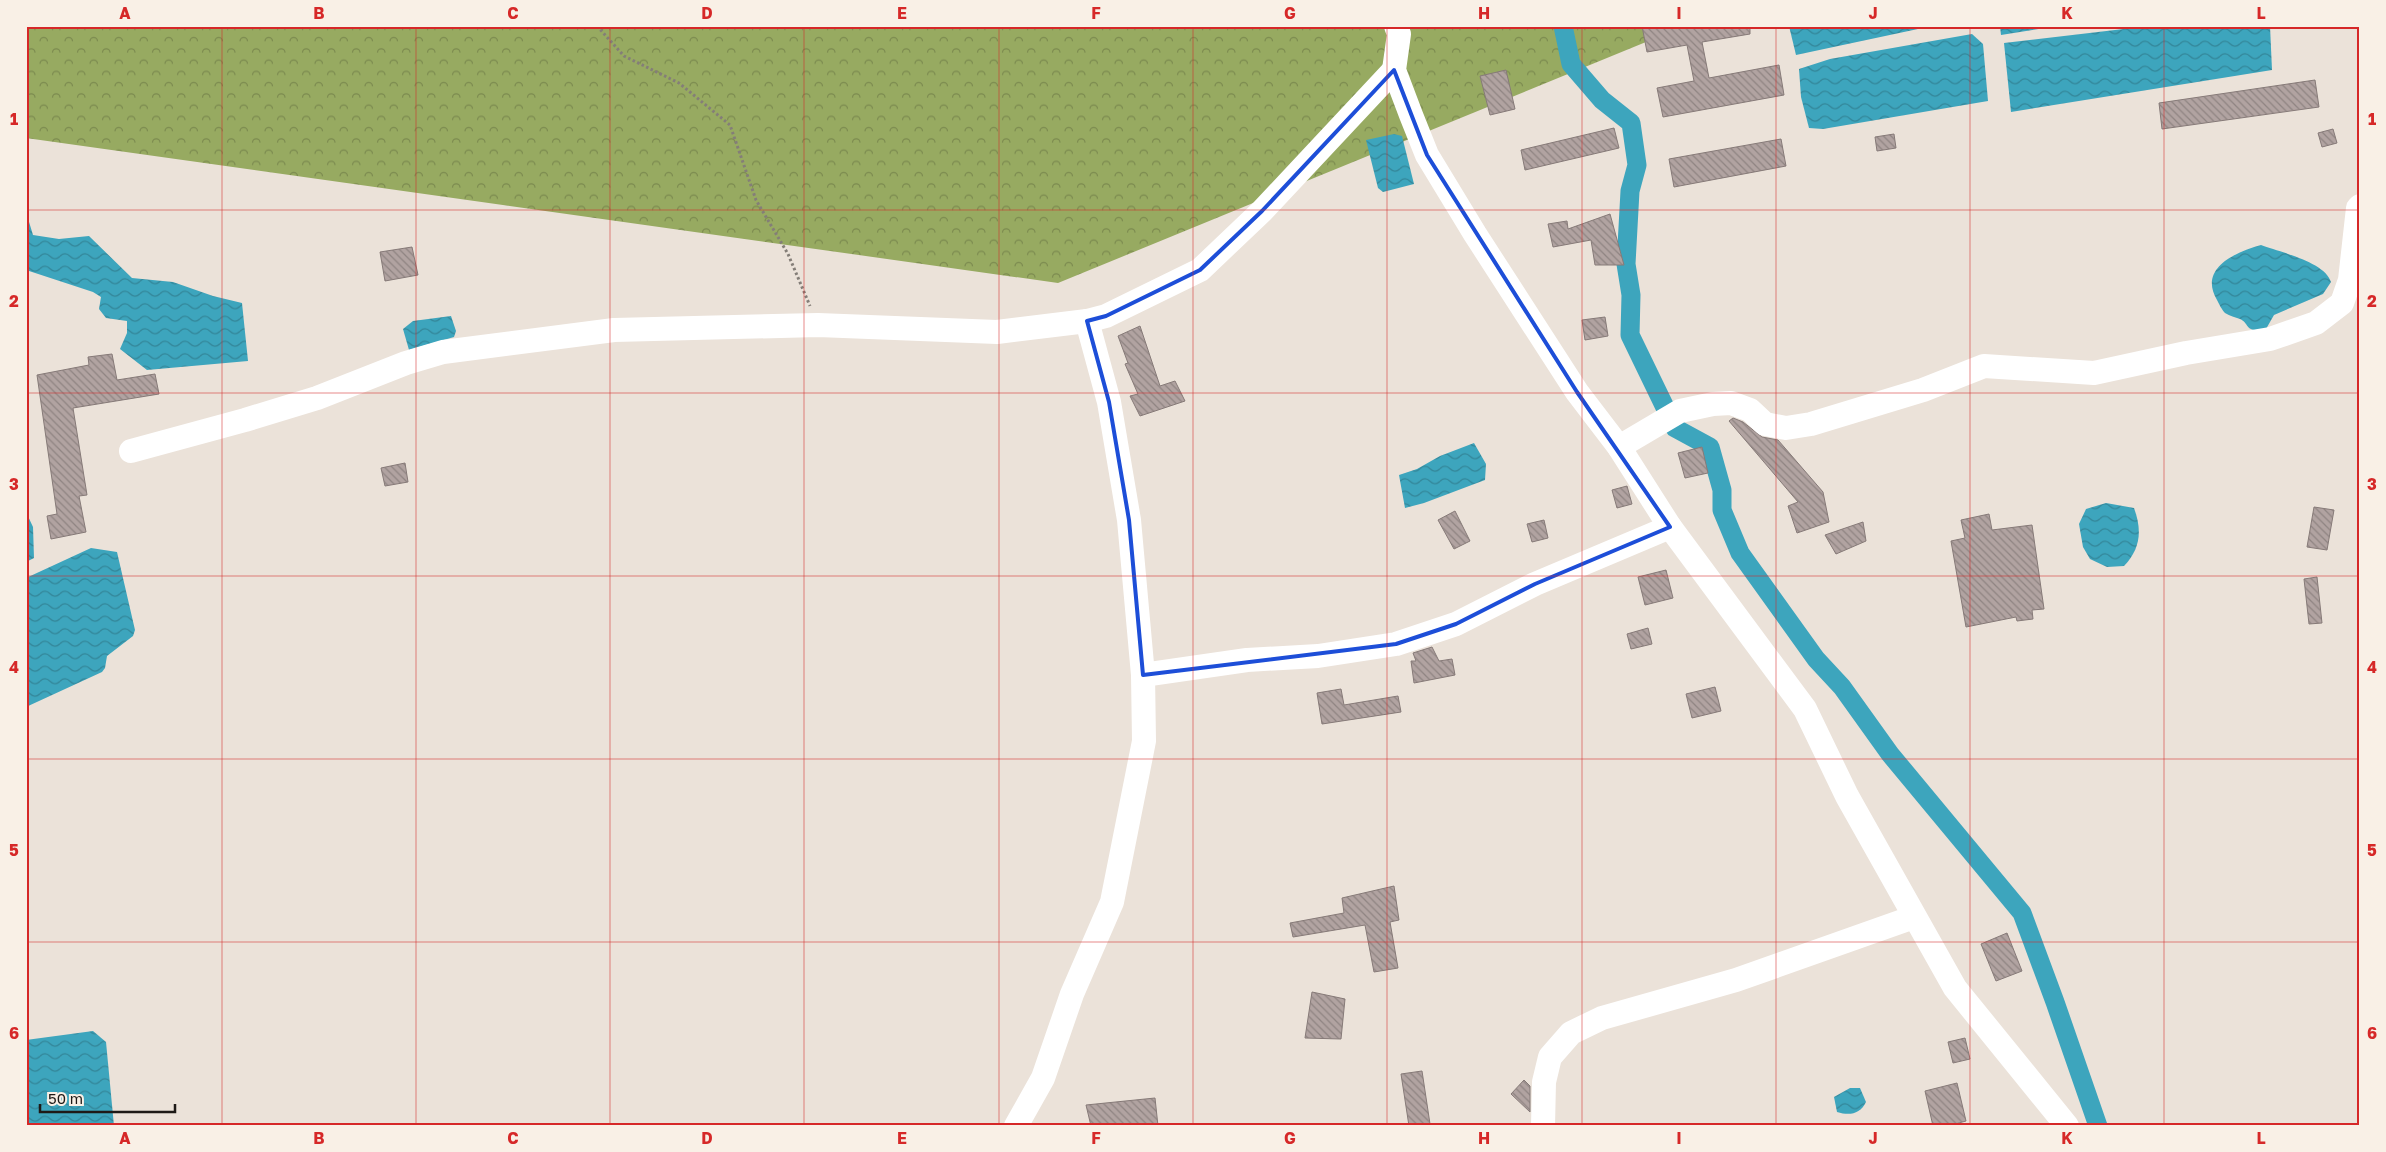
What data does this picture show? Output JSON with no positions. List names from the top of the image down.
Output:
{
  "scale_bar": "50 m",
  "grid": {
    "columns": [
      "A",
      "B",
      "C",
      "D",
      "E",
      "F",
      "G",
      "H",
      "I",
      "J",
      "K",
      "L"
    ],
    "rows": [
      "1",
      "2",
      "3",
      "4",
      "5",
      "6"
    ]
  }
}
